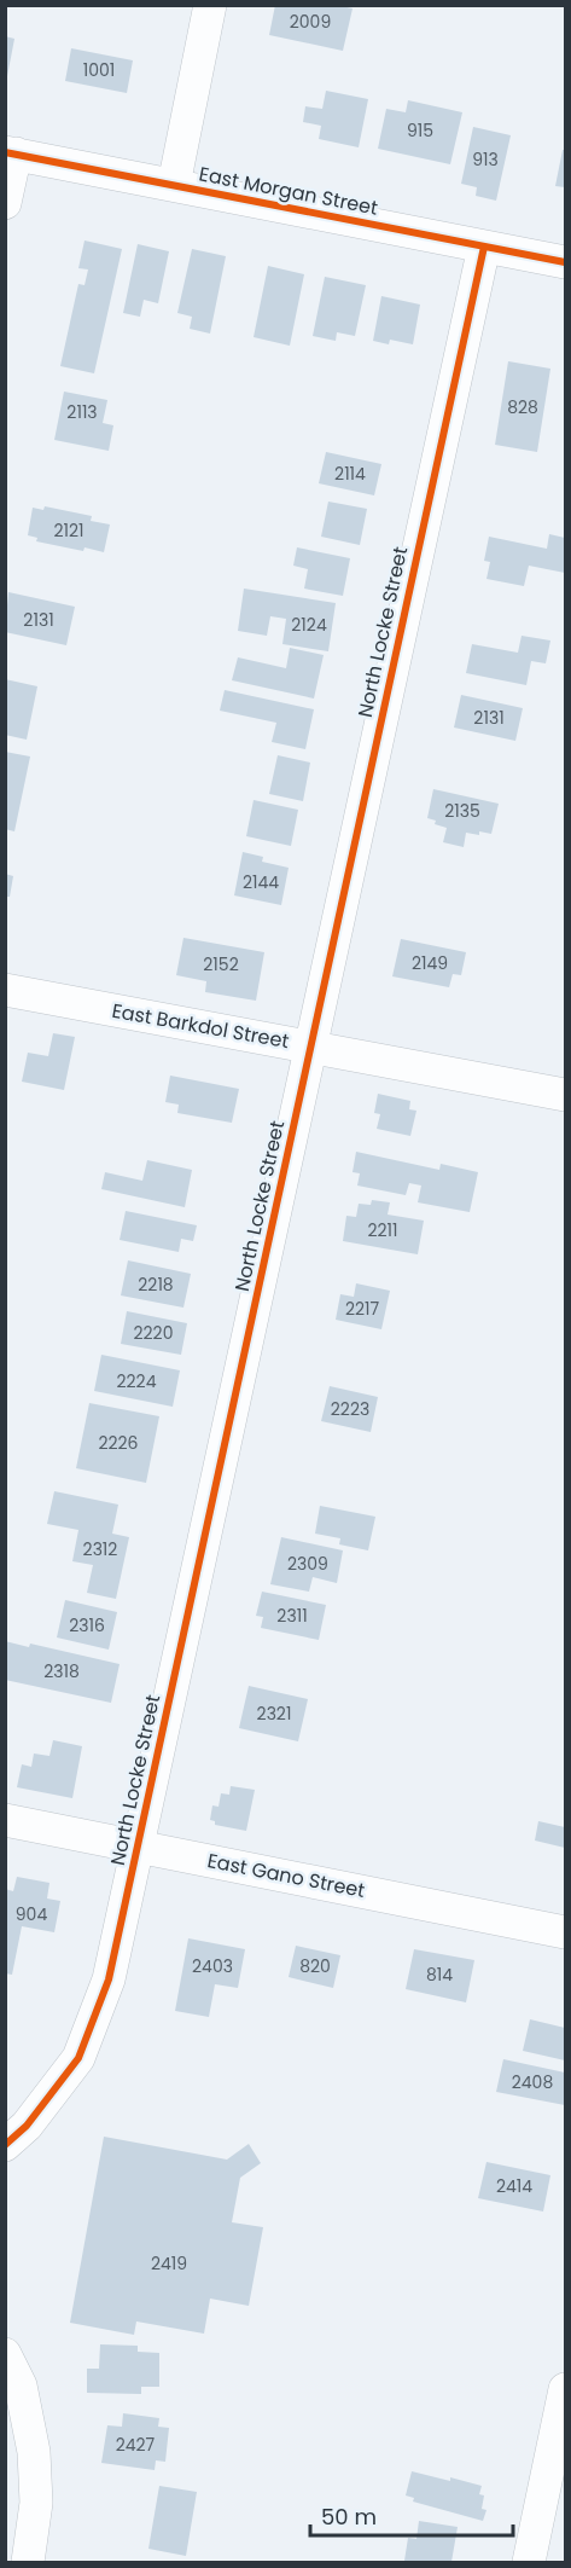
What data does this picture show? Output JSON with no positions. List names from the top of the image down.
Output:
{
  "streets": {
    "street": [
      "East Morgan Street",
      "North Locke Street",
      "East Barkdol Street",
      "East Gano Street"
    ]
  },
  "crossings": [
    ["East Morgan Street", "North Locke Street"],
    ["North Locke Street", "East Barkdol Street"],
    ["North Locke Street", "East Gano Street"]
  ],
  "house_numbers": [
    "2009",
    "1001",
    "915",
    "913",
    "828",
    "2113",
    "2114",
    "2121",
    "2131",
    "2124",
    "2131",
    "2135",
    "2144",
    "2149",
    "2152",
    "2211",
    "2218",
    "2217",
    "2220",
    "2224",
    "2223",
    "2226",
    "2312",
    "2309",
    "2311",
    "2316",
    "2318",
    "2321",
    "904",
    "2403",
    "820",
    "814",
    "2408",
    "2414",
    "2419",
    "2427"
  ],
  "scale_bar": "50 m"
}
